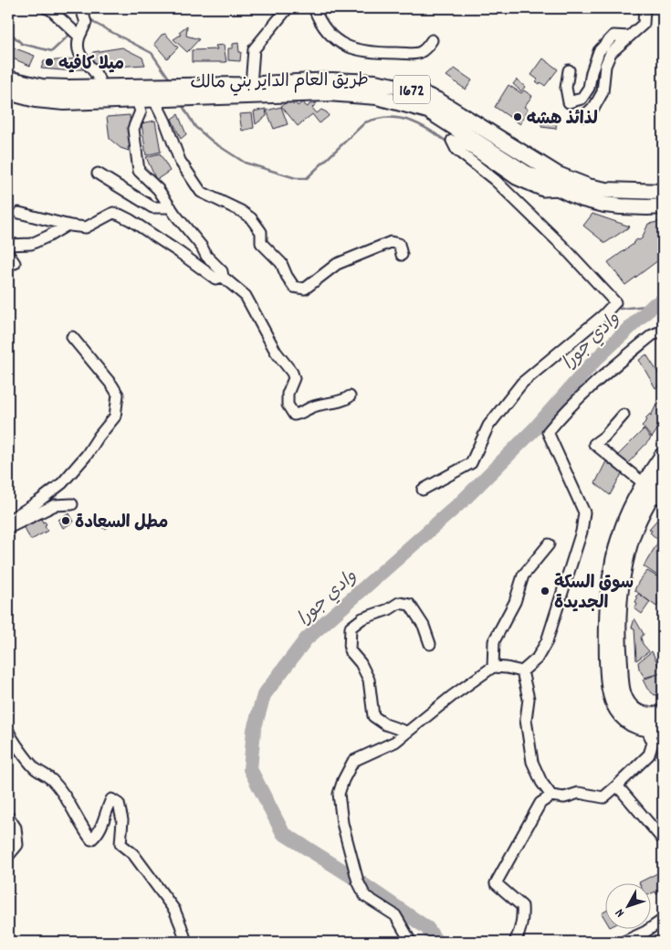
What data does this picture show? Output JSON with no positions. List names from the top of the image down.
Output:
{
  "streets": {
    "highway": ["طريق العام الداير بني مالك", "1672"]
  },
  "water": ["وادي جورا"],
  "places": [
    "ميلا كافيه",
    "لذائذ هشه",
    "مطل السعادة",
    "سوق السكة الجديدة"
  ],
  "north": "bottom left"
}
